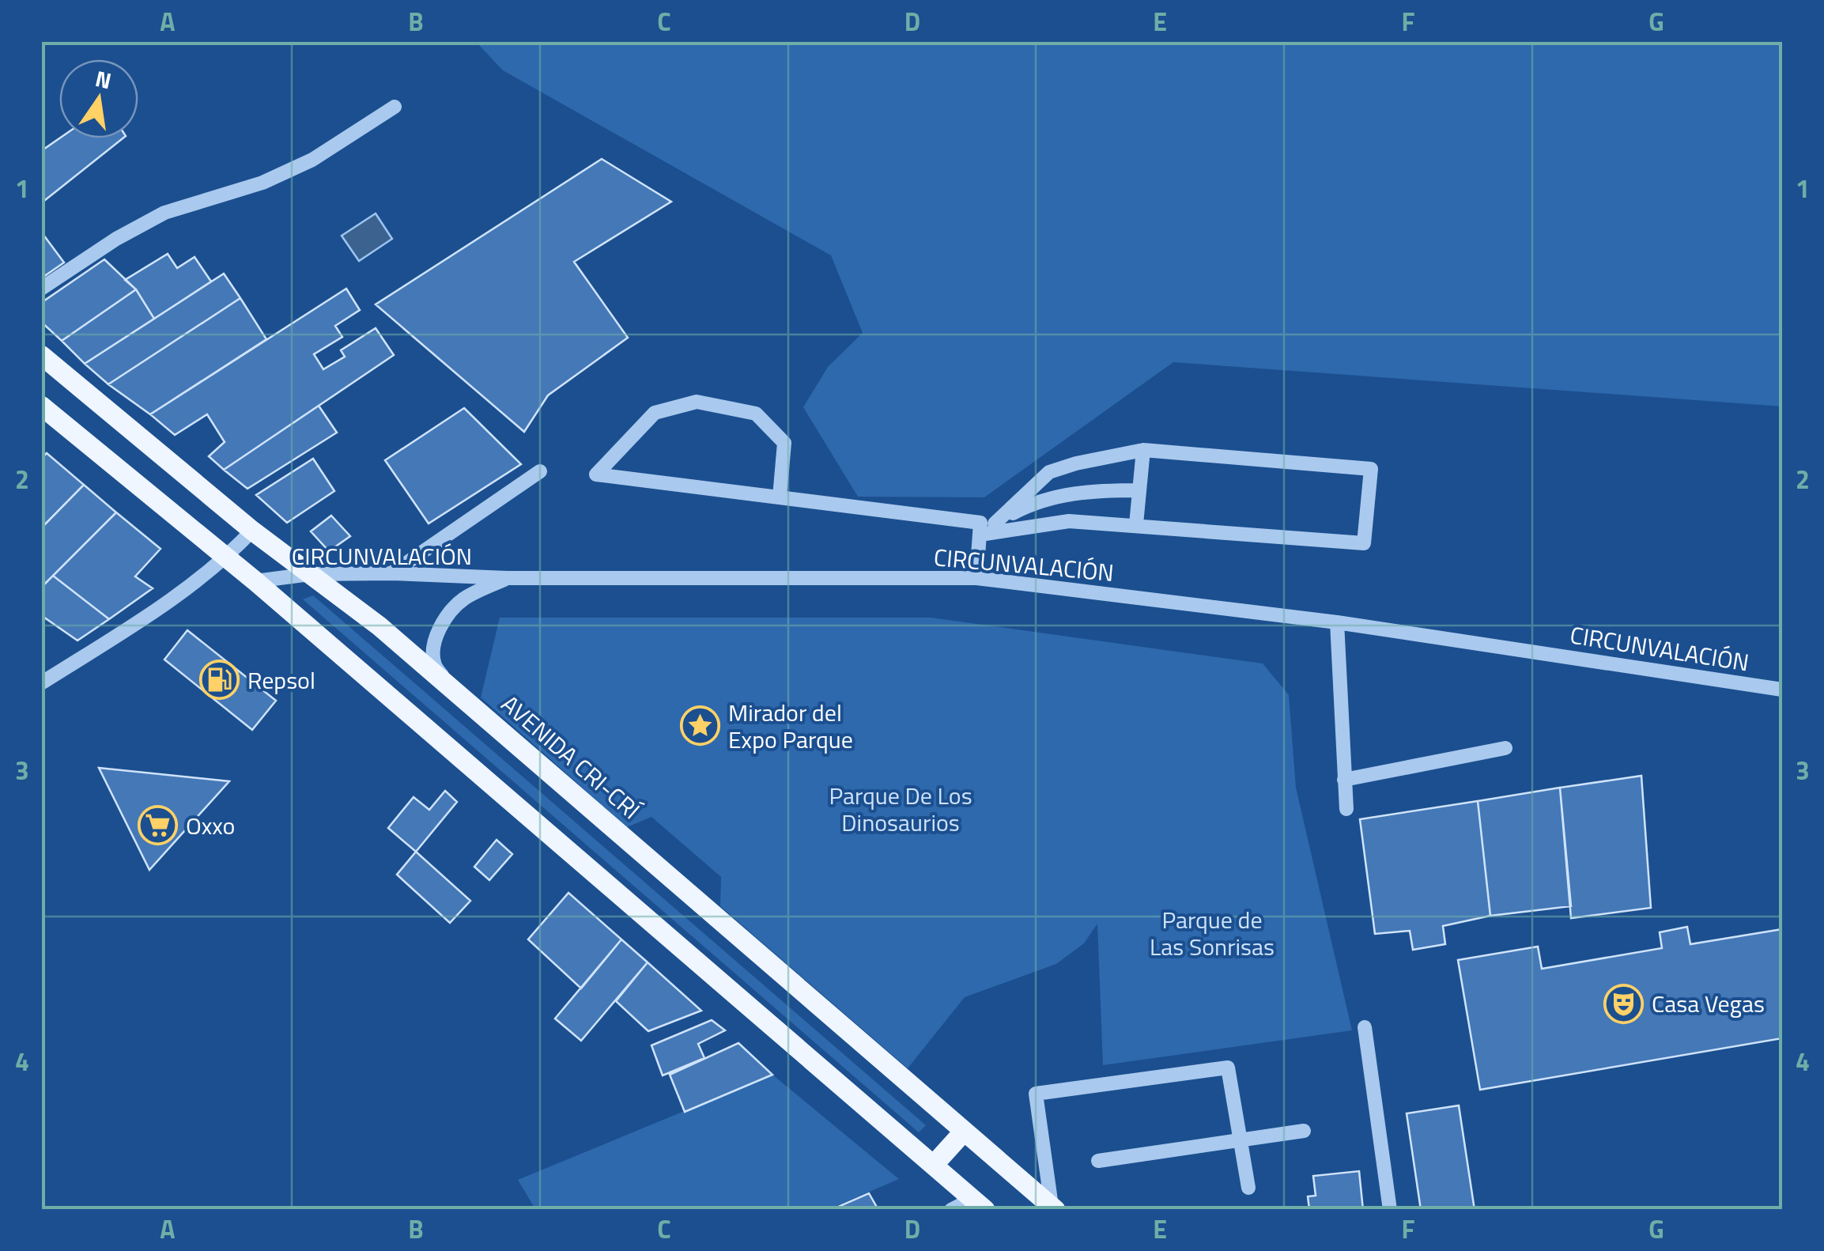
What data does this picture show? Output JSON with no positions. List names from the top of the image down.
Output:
{
  "streets": {
    "main road": ["AVENIDA CRI-CRÍ"],
    "street": ["CIRCUNVALACIÓN"]
  },
  "crossings": [
    ["CIRCUNVALACIÓN", "AVENIDA CRI-CRÍ"]
  ],
  "parks": ["Parque De Los Dinosaurios", "Parque de Las Sonrisas"],
  "places": {
    "fuel station": ["Repsol"],
    "place": ["Mirador del Expo Parque"],
    "supermarket": ["Oxxo"],
    "theatre": ["Casa Vegas"]
  },
  "north": "top",
  "grid": {
    "columns": [
      "A",
      "B",
      "C",
      "D",
      "E",
      "F",
      "G"
    ],
    "rows": [
      "1",
      "2",
      "3",
      "4"
    ]
  }
}
